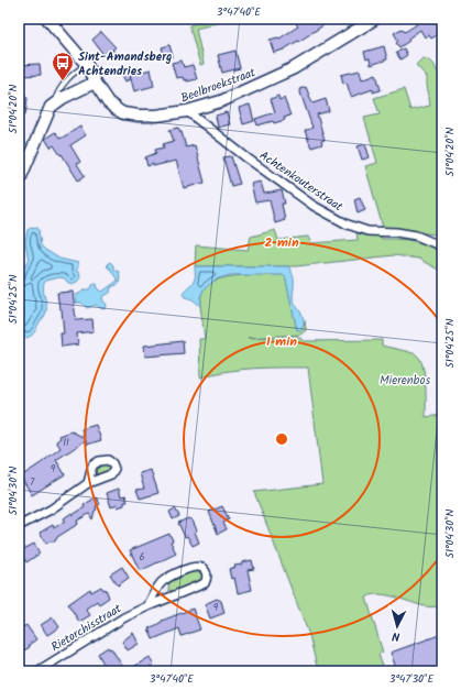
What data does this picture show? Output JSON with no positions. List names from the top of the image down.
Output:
{
  "streets": {
    "street": ["Beelbroekstraat", "Achtenkouterstraat", "Rietorchisstraat"]
  },
  "crossings": [
    ["Beelbroekstraat", "Achtenkouterstraat"]
  ],
  "parks": ["Mierenbos"],
  "places": {
    "bus stop": ["Sint-Amandsberg Achtendries"]
  },
  "house_numbers": [
    "11",
    "9",
    "7",
    "6",
    "9"
  ],
  "north": "bottom",
  "coordinates": [
    "3°47'40\"E",
    "51°04'20\"N",
    "51°04'25\"N",
    "51°04'30\"N",
    "3°47'30\"E"
  ],
  "rings": ["2 min", "1 min"]
}
